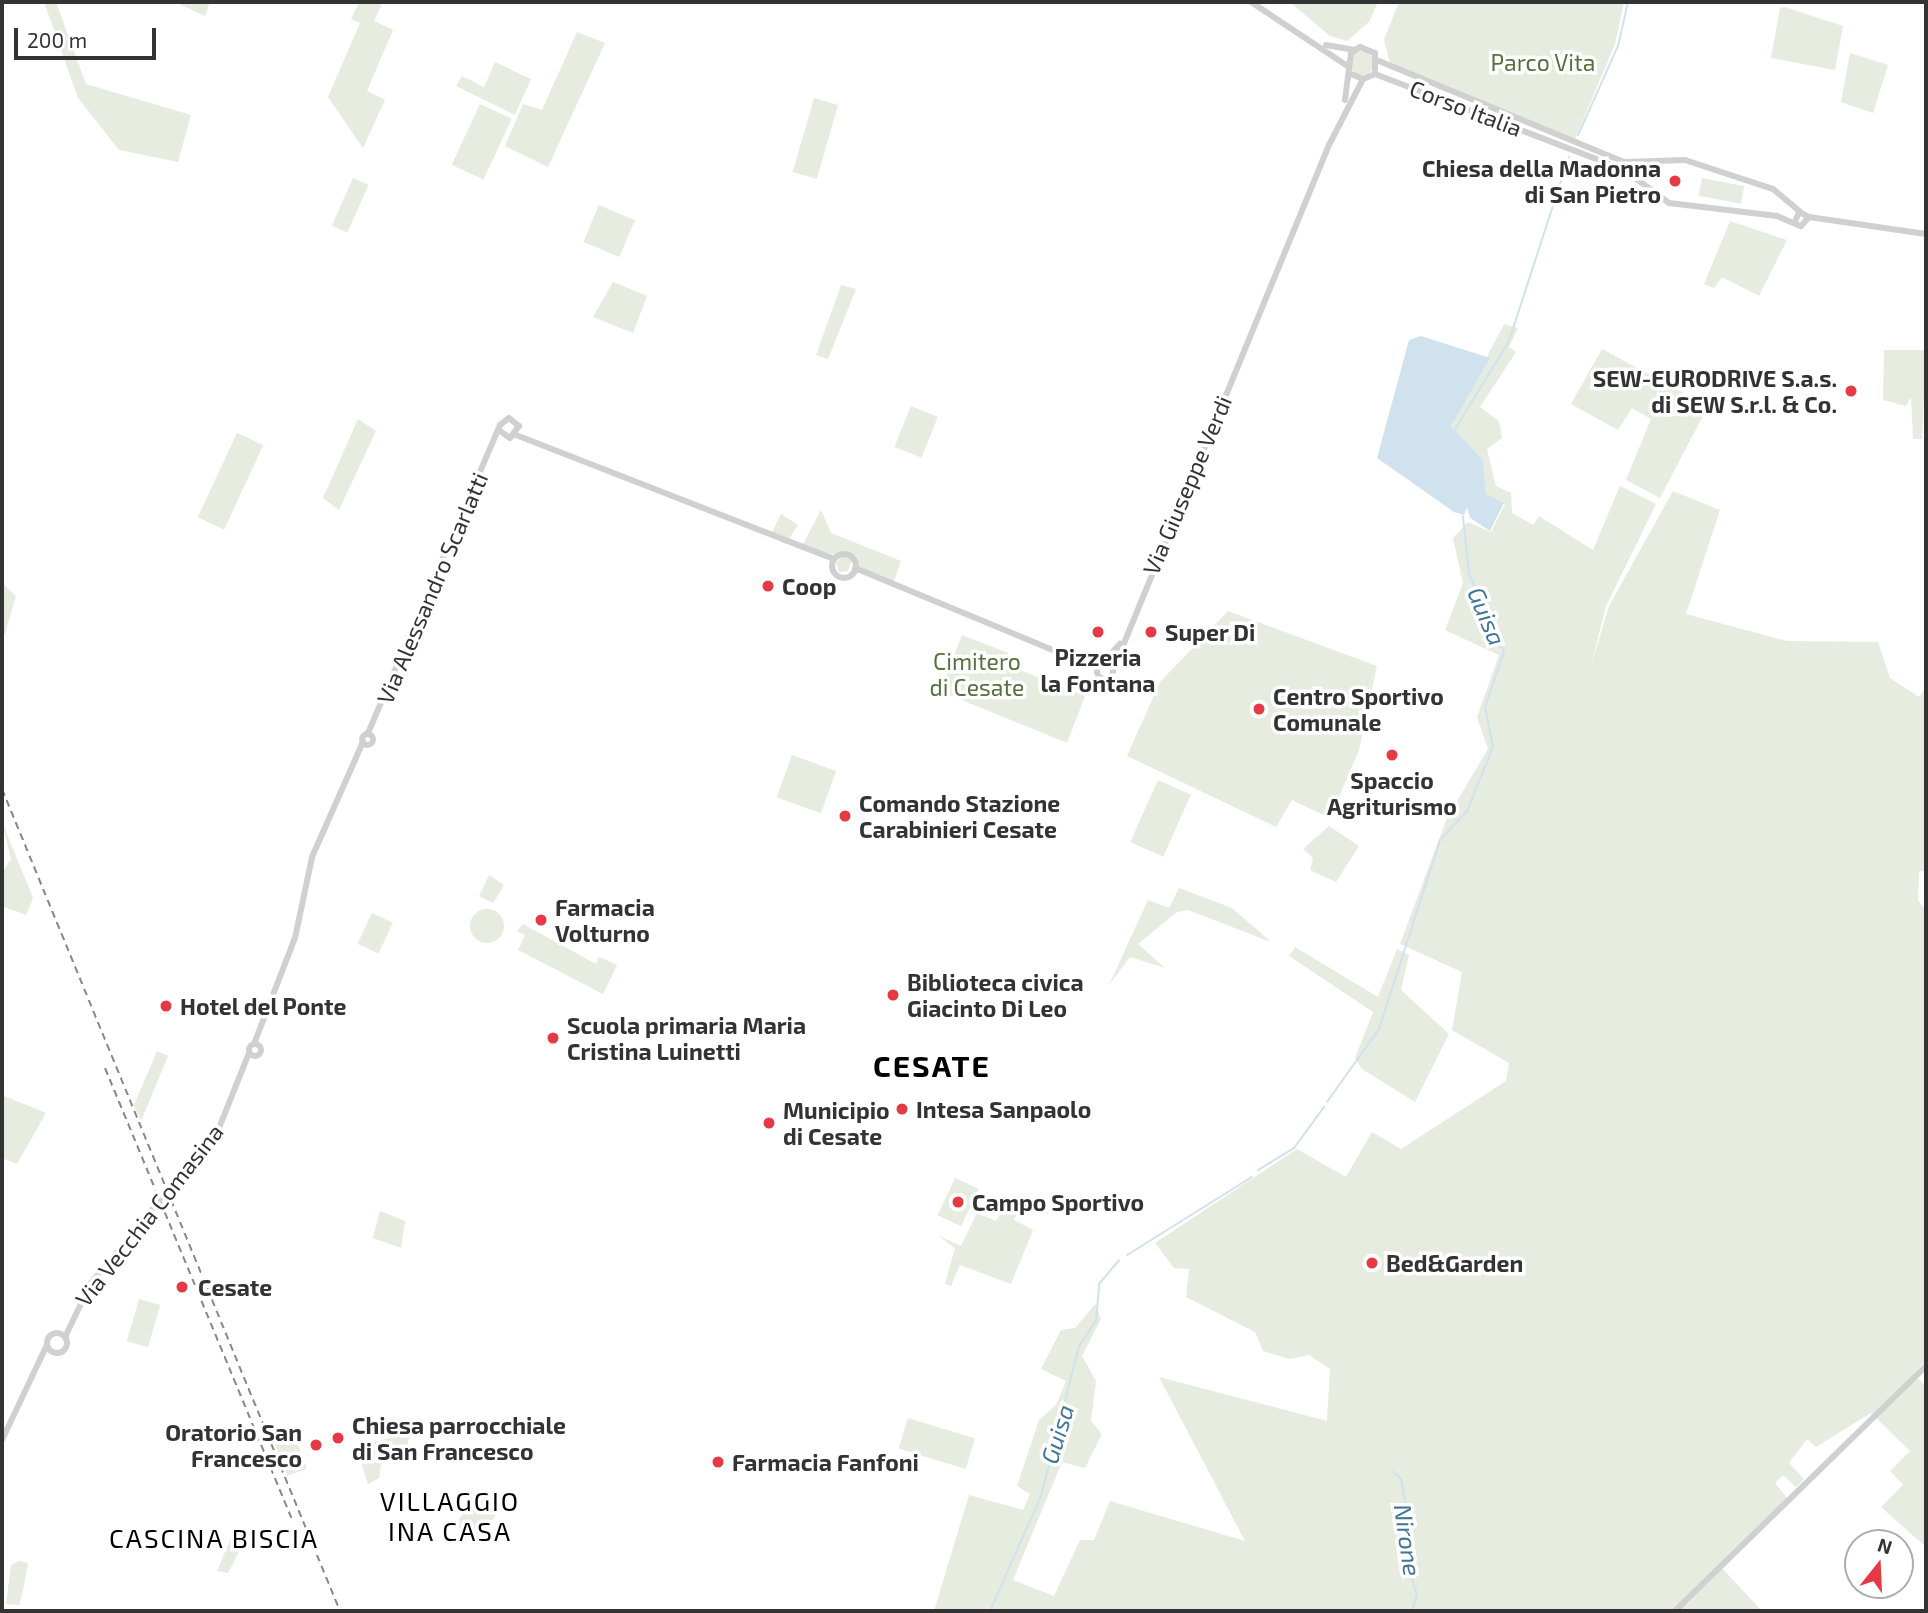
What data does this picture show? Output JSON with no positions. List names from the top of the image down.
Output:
{
  "streets": {
    "street": [
      "Corso Italia",
      "Via Giuseppe Verdi",
      "Via Alessandro Scarlatti",
      "Via Vecchia Comasina"
    ]
  },
  "districts": ["CESATE", "VILLAGGIO INA CASA", "CASCINA BISCIA"],
  "water": ["Guisa", "Nirone"],
  "parks": ["Parco Vita", "Cimitero di Cesate"],
  "places": [
    "Chiesa della Madonna di San Pietro",
    "SEW-EURODRIVE S.a.s. di SEW S.r.l. & Co.",
    "Coop",
    "Pizzeria la Fontana",
    "Super Di",
    "Centro Sportivo Comunale",
    "Spaccio Agriturismo",
    "Comando Stazione Carabinieri Cesate",
    "Farmacia Volturno",
    "Biblioteca civica Giacinto Di Leo",
    "Hotel del Ponte",
    "Scuola primaria Maria Cristina Luinetti",
    "Intesa Sanpaolo",
    "Municipio di Cesate",
    "Campo Sportivo",
    "Bed&Garden",
    "Cesate",
    "Chiesa parrocchiale di San Francesco",
    "Oratorio San Francesco",
    "Farmacia Fanfoni"
  ],
  "scale_bar": "200 m",
  "north": "top"
}
